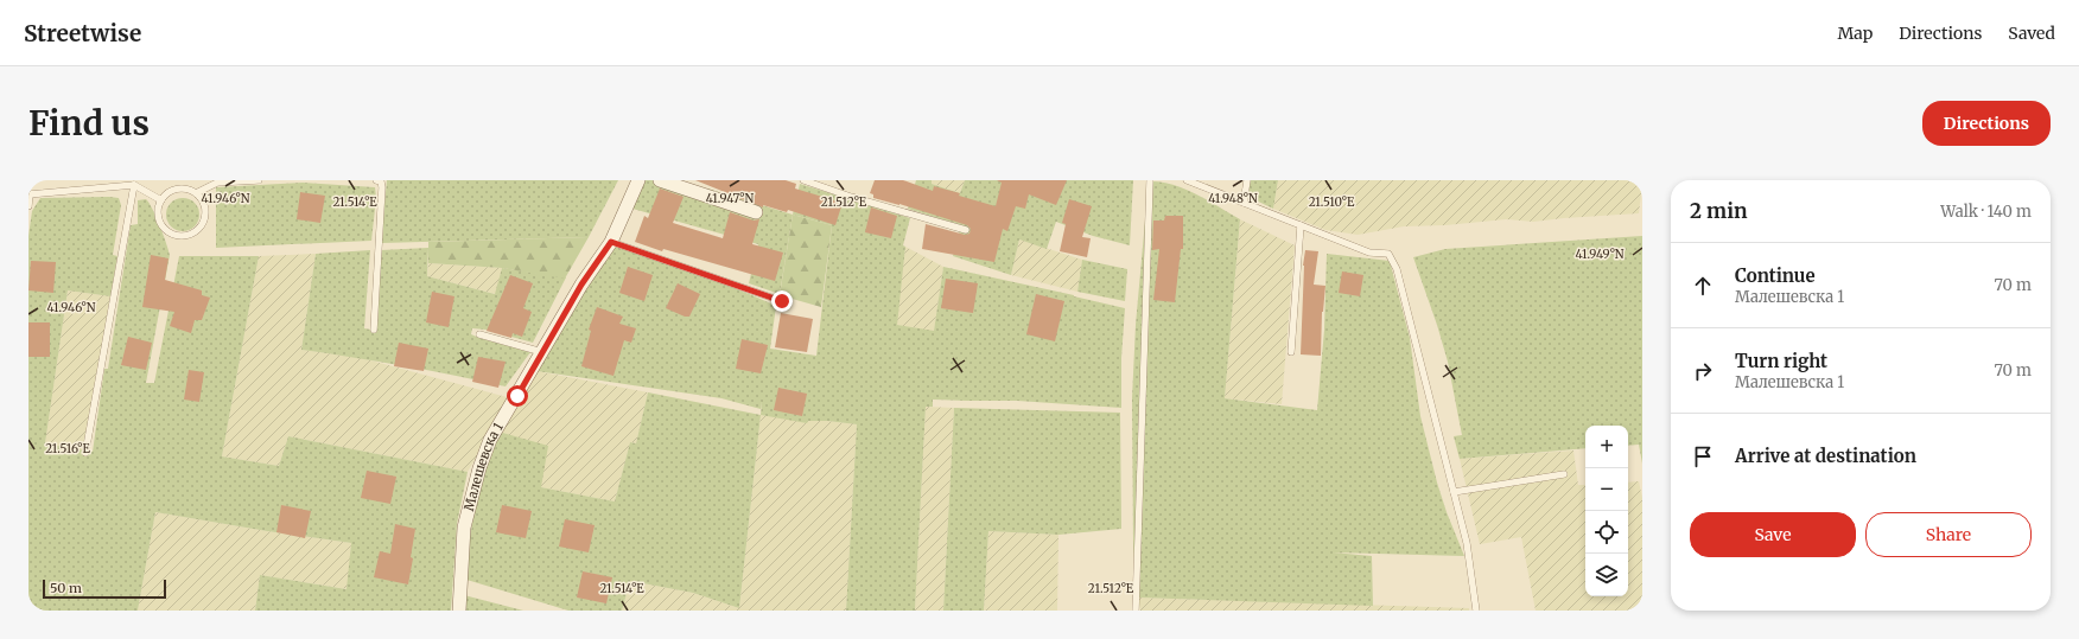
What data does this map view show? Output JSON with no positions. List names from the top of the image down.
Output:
{
  "streets": {
    "street": ["Малешевска 1"]
  },
  "scale_bar": "50 m",
  "page": {
    "header": "Streetwise",
    "nav": ["Map", "Directions", "Saved"],
    "buttons": [
      "Directions",
      ["Save", "Share"]
    ],
    "title": "Find us",
    "heading": ["2 min", "Walk · 140 m"],
    "list": [
      ["Continue", "Малешевска 1", "70 m"],
      ["Turn right", "Малешевска 1", "70 m"],
      "Arrive at destination"
    ],
    "map_buttons": ["+", "−"],
    "scale": "50 m"
  },
  "coordinates": [
    "41.948°N",
    "41.946°N",
    "41.947°N",
    "21.514°E",
    "21.512°E",
    "21.510°E",
    "41.949°N",
    "21.516°E"
  ]
}
